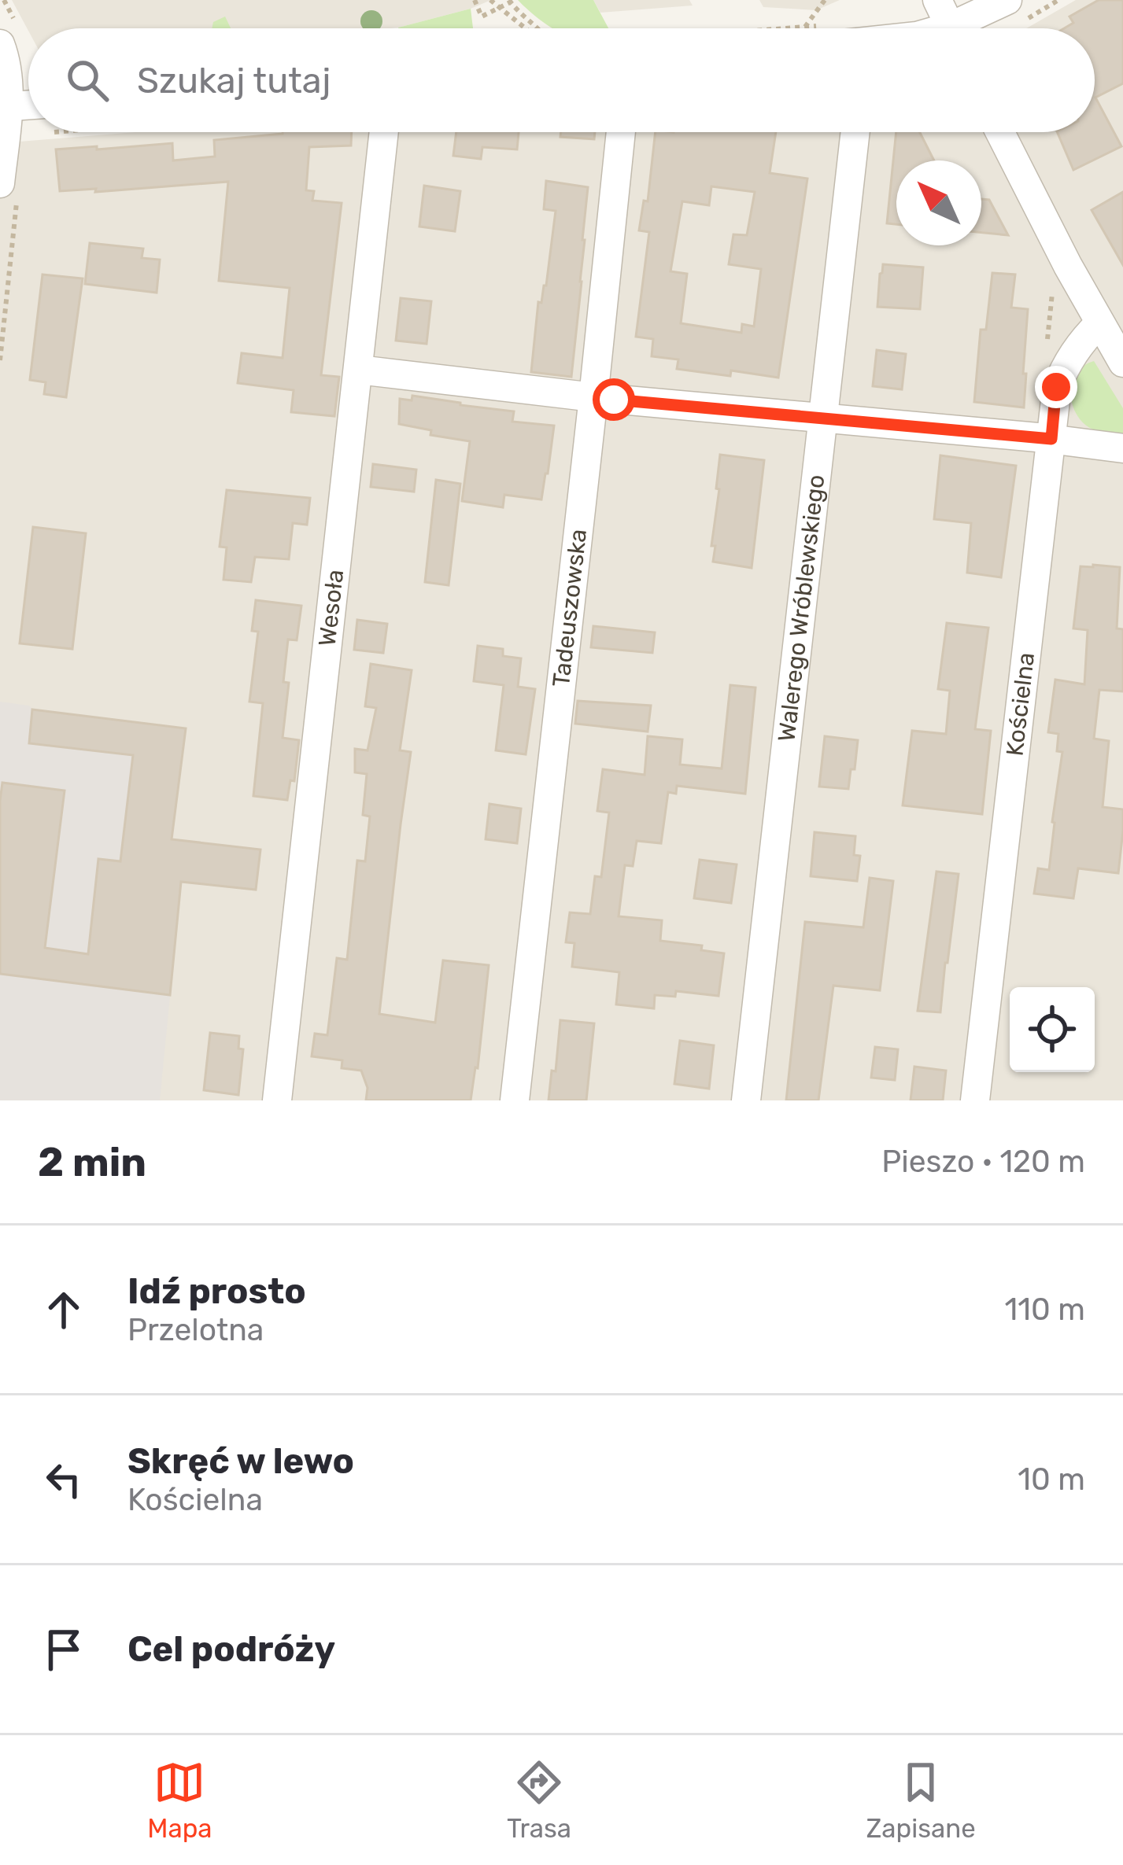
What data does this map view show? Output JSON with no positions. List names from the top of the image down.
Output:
{
  "streets": {
    "street": [
      "Wesoła",
      "Tadeuszowska",
      "Walerego Wróblewskiego",
      "Kościelna"
    ]
  },
  "north": "top left",
  "page": {
    "search": "Szukaj tutaj",
    "heading": ["2 min", "Pieszo · 120 m"],
    "list": [
      ["Idź prosto", "Przelotna", "110 m"],
      ["Skręć w lewo", "Kościelna", "10 m"],
      "Cel podróży"
    ],
    "nav": ["Mapa", "Trasa", "Zapisane"]
  }
}
